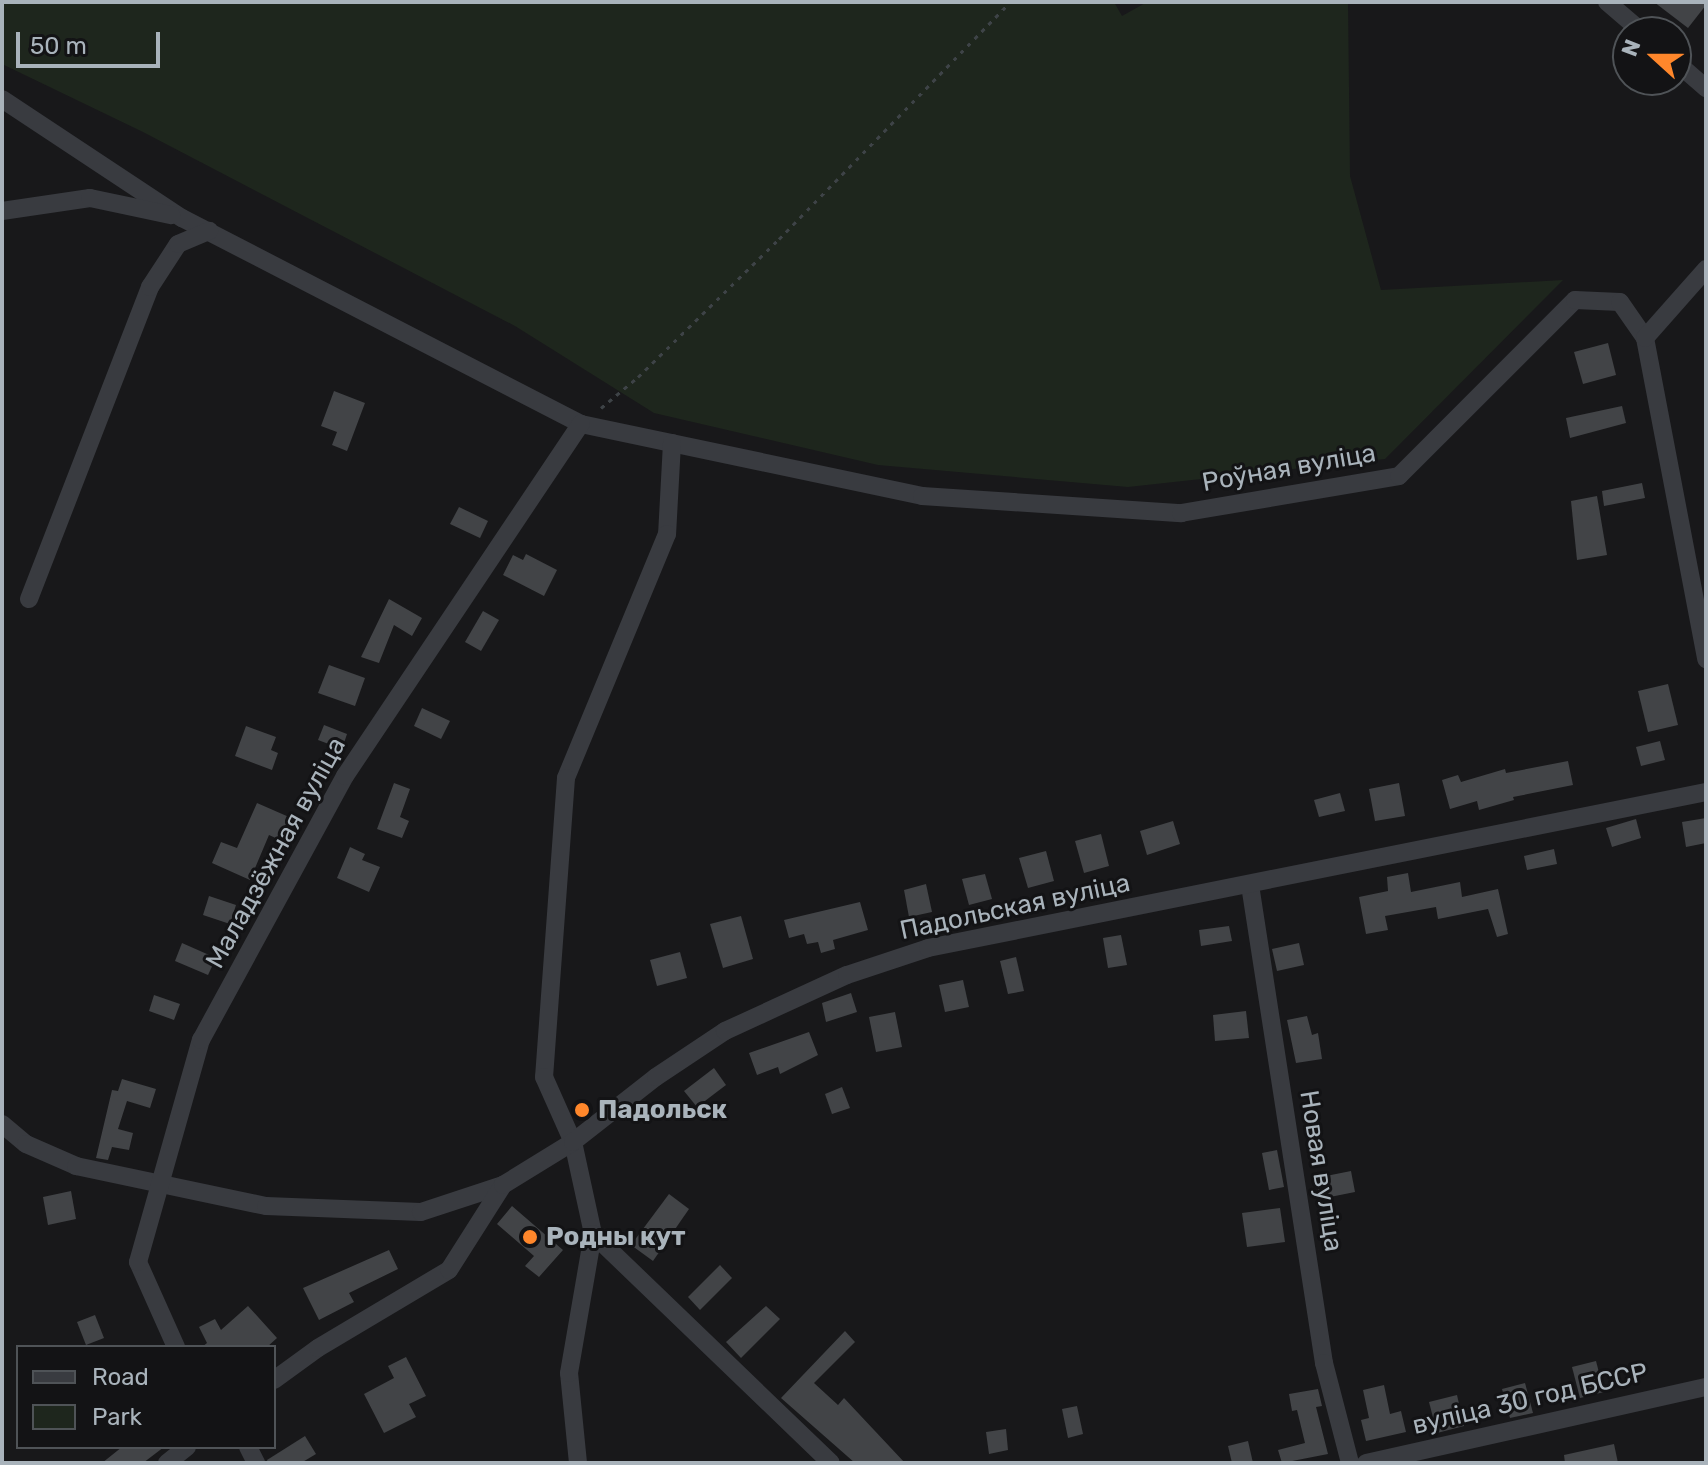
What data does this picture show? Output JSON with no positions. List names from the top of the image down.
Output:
{
  "streets": {
    "street": [
      "Роўная вуліца",
      "Маладзёжная вуліца",
      "Падольская вуліца",
      "Новая вуліца",
      "вуліца 30 год БССР"
    ]
  },
  "crossings": [
    ["Падольская вуліца", "Новая вуліца"]
  ],
  "places": ["Падольск", "Родны кут"],
  "legend": ["Road", "Park"],
  "scale_bar": "50 m",
  "north": "left"
}
